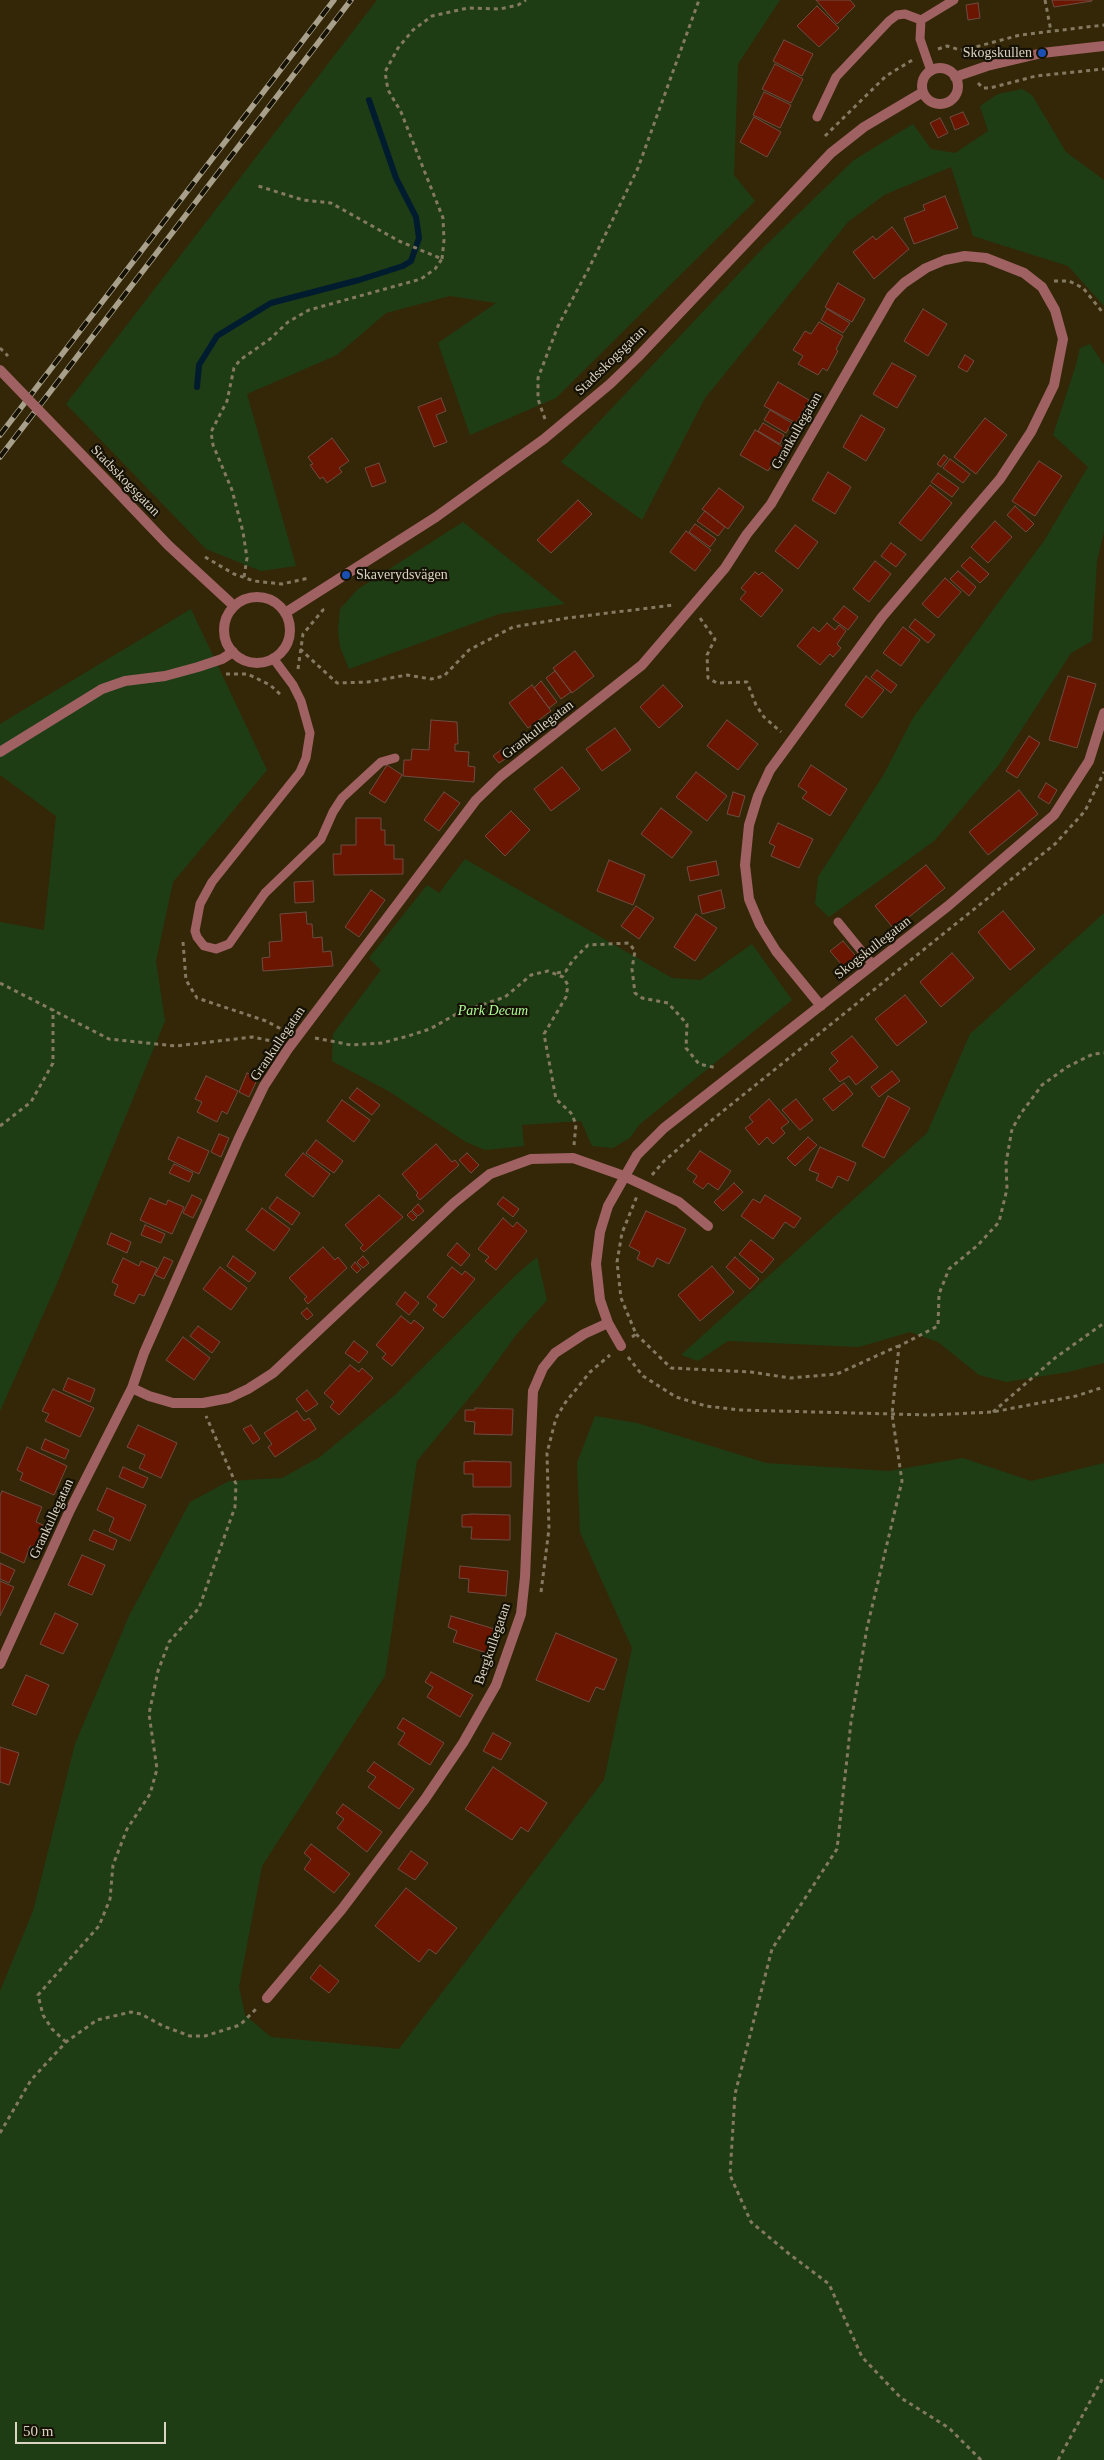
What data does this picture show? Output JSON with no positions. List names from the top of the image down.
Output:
{
  "streets": {
    "street": [
      "Stadsskogsgatan",
      "Grankullegatan",
      "Skogskullegatan",
      "Bergkullegatan"
    ]
  },
  "crossings": [
    ["Grankullegatan", "Skogskullegatan"],
    ["Skogskullegatan", "Bergkullegatan"]
  ],
  "parks": ["Park Decum"],
  "places": ["Skogskullen", "Skaverydsvägen"],
  "scale_bar": "50 m"
}
